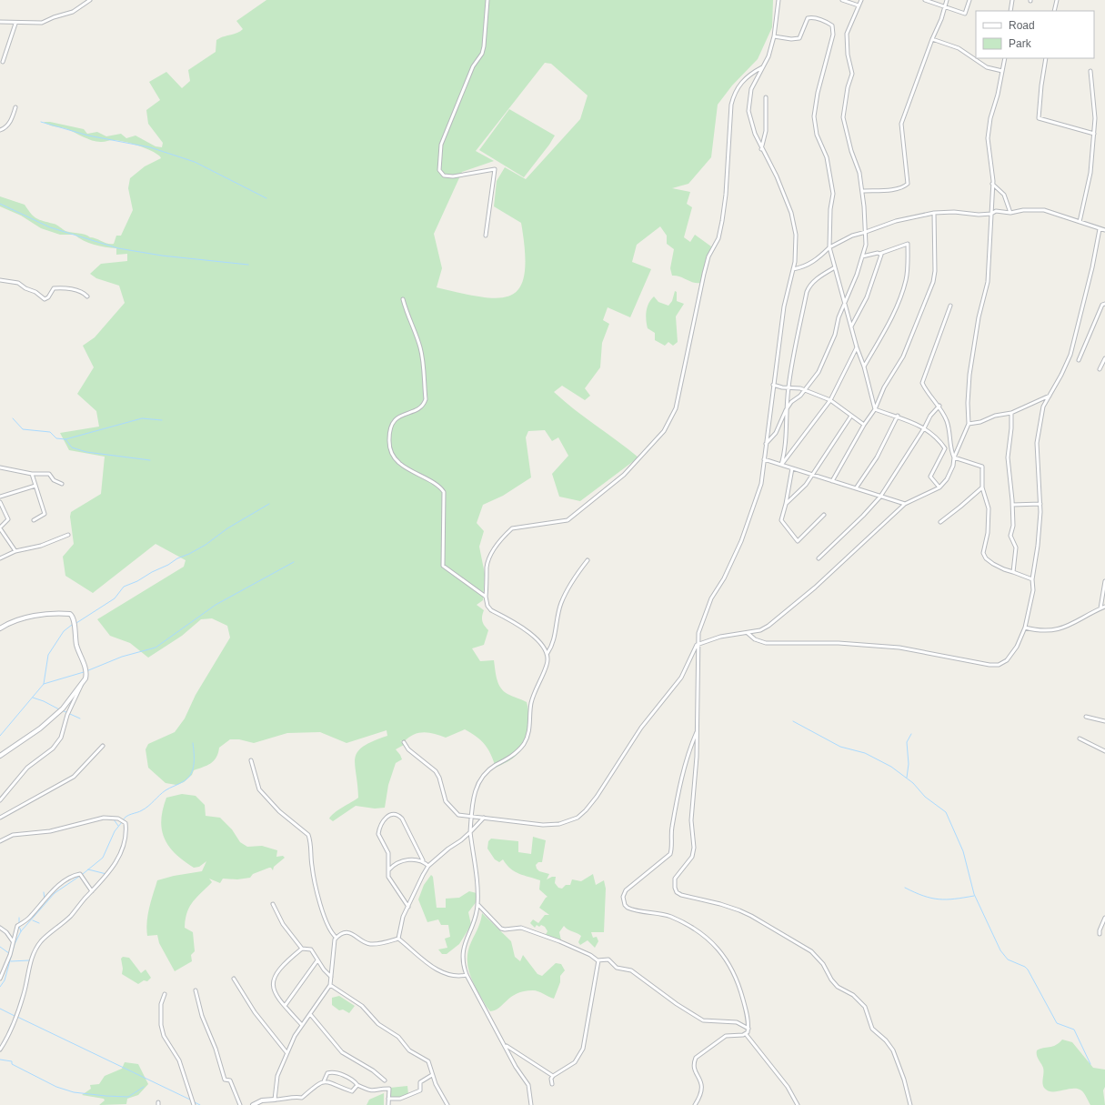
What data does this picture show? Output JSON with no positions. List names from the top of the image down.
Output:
{
  "legend": ["Road", "Park"]
}
